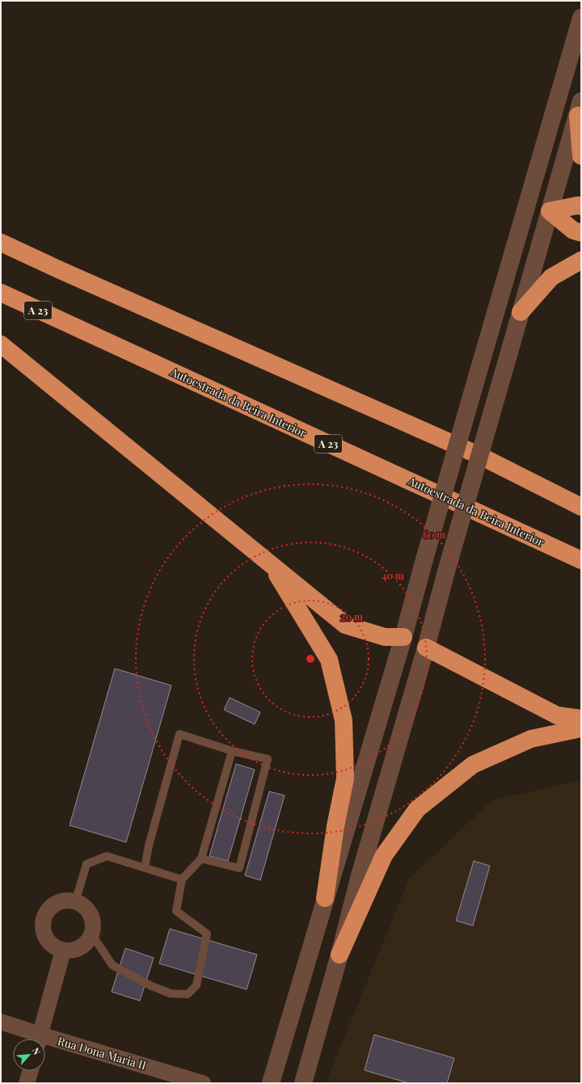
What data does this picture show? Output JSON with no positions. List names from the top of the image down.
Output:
{
  "streets": {
    "highway": ["A 23", "Autoestrada da Beira Interior"],
    "street": ["Rua Dona Maria II"]
  },
  "north": "top right",
  "rings": ["60 m", "40 m", "20 m"]
}
